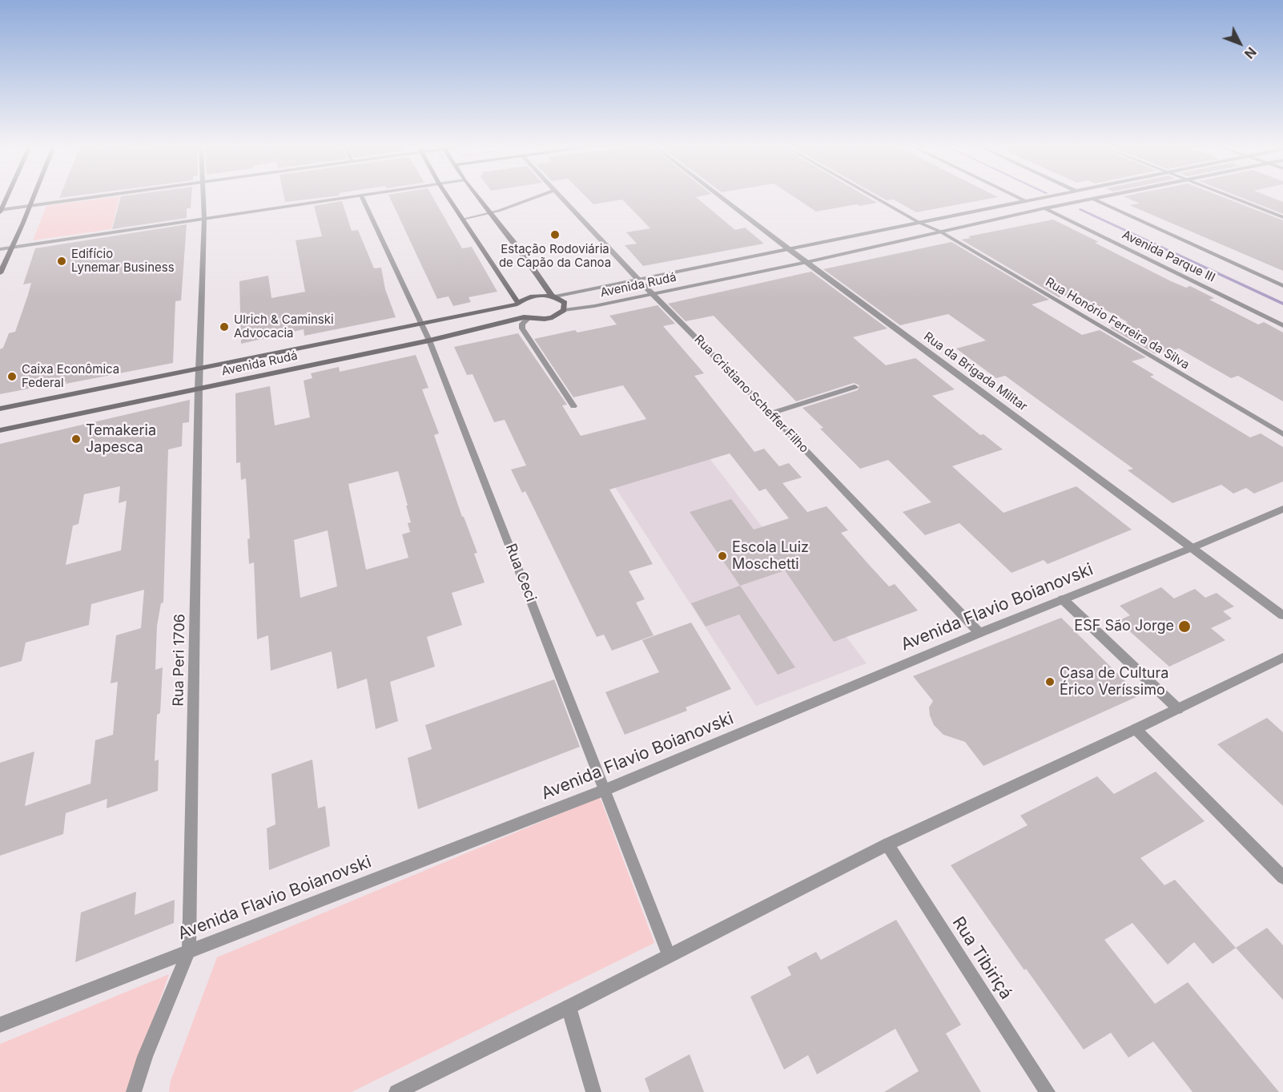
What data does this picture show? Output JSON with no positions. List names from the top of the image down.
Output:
{
  "streets": {
    "main road": ["Avenida Rudá"],
    "street": [
      "Avenida Parque III",
      "Rua Honório Ferreira da Silva",
      "Rua da Brigada Militar",
      "Rua Cristiano Scheffer Filho",
      "Rua Ceci",
      "Avenida Flavio Boianovski",
      "Rua Peri 1706",
      "Rua Tibiriçá"
    ]
  },
  "crossings": [
    ["Avenida Parque III", "Avenida Rudá"],
    ["Avenida Rudá", "Rua Honório Ferreira da Silva"],
    ["Avenida Rudá", "Rua da Brigada Militar"],
    ["Avenida Rudá", "Rua Cristiano Scheffer Filho"],
    ["Avenida Rudá", "Rua Ceci"],
    ["Avenida Rudá", "Rua Peri 1706"],
    ["Rua da Brigada Militar", "Avenida Flavio Boianovski"],
    ["Rua Cristiano Scheffer Filho", "Avenida Flavio Boianovski"],
    ["Rua Ceci", "Avenida Flavio Boianovski"],
    ["Avenida Flavio Boianovski", "Rua Peri 1706"]
  ],
  "places": [
    "Estação Rodoviária de Capão da Canoa",
    "Edifício Lynemar Business",
    "Ulrich & Caminski Advocacia",
    "Caixa Econômica Federal",
    "Temakeria Japesca",
    "Escola Luiz Moschetti",
    "ESF São Jorge",
    "Casa de Cultura Érico Veríssimo"
  ],
  "north": "bottom right"
}
